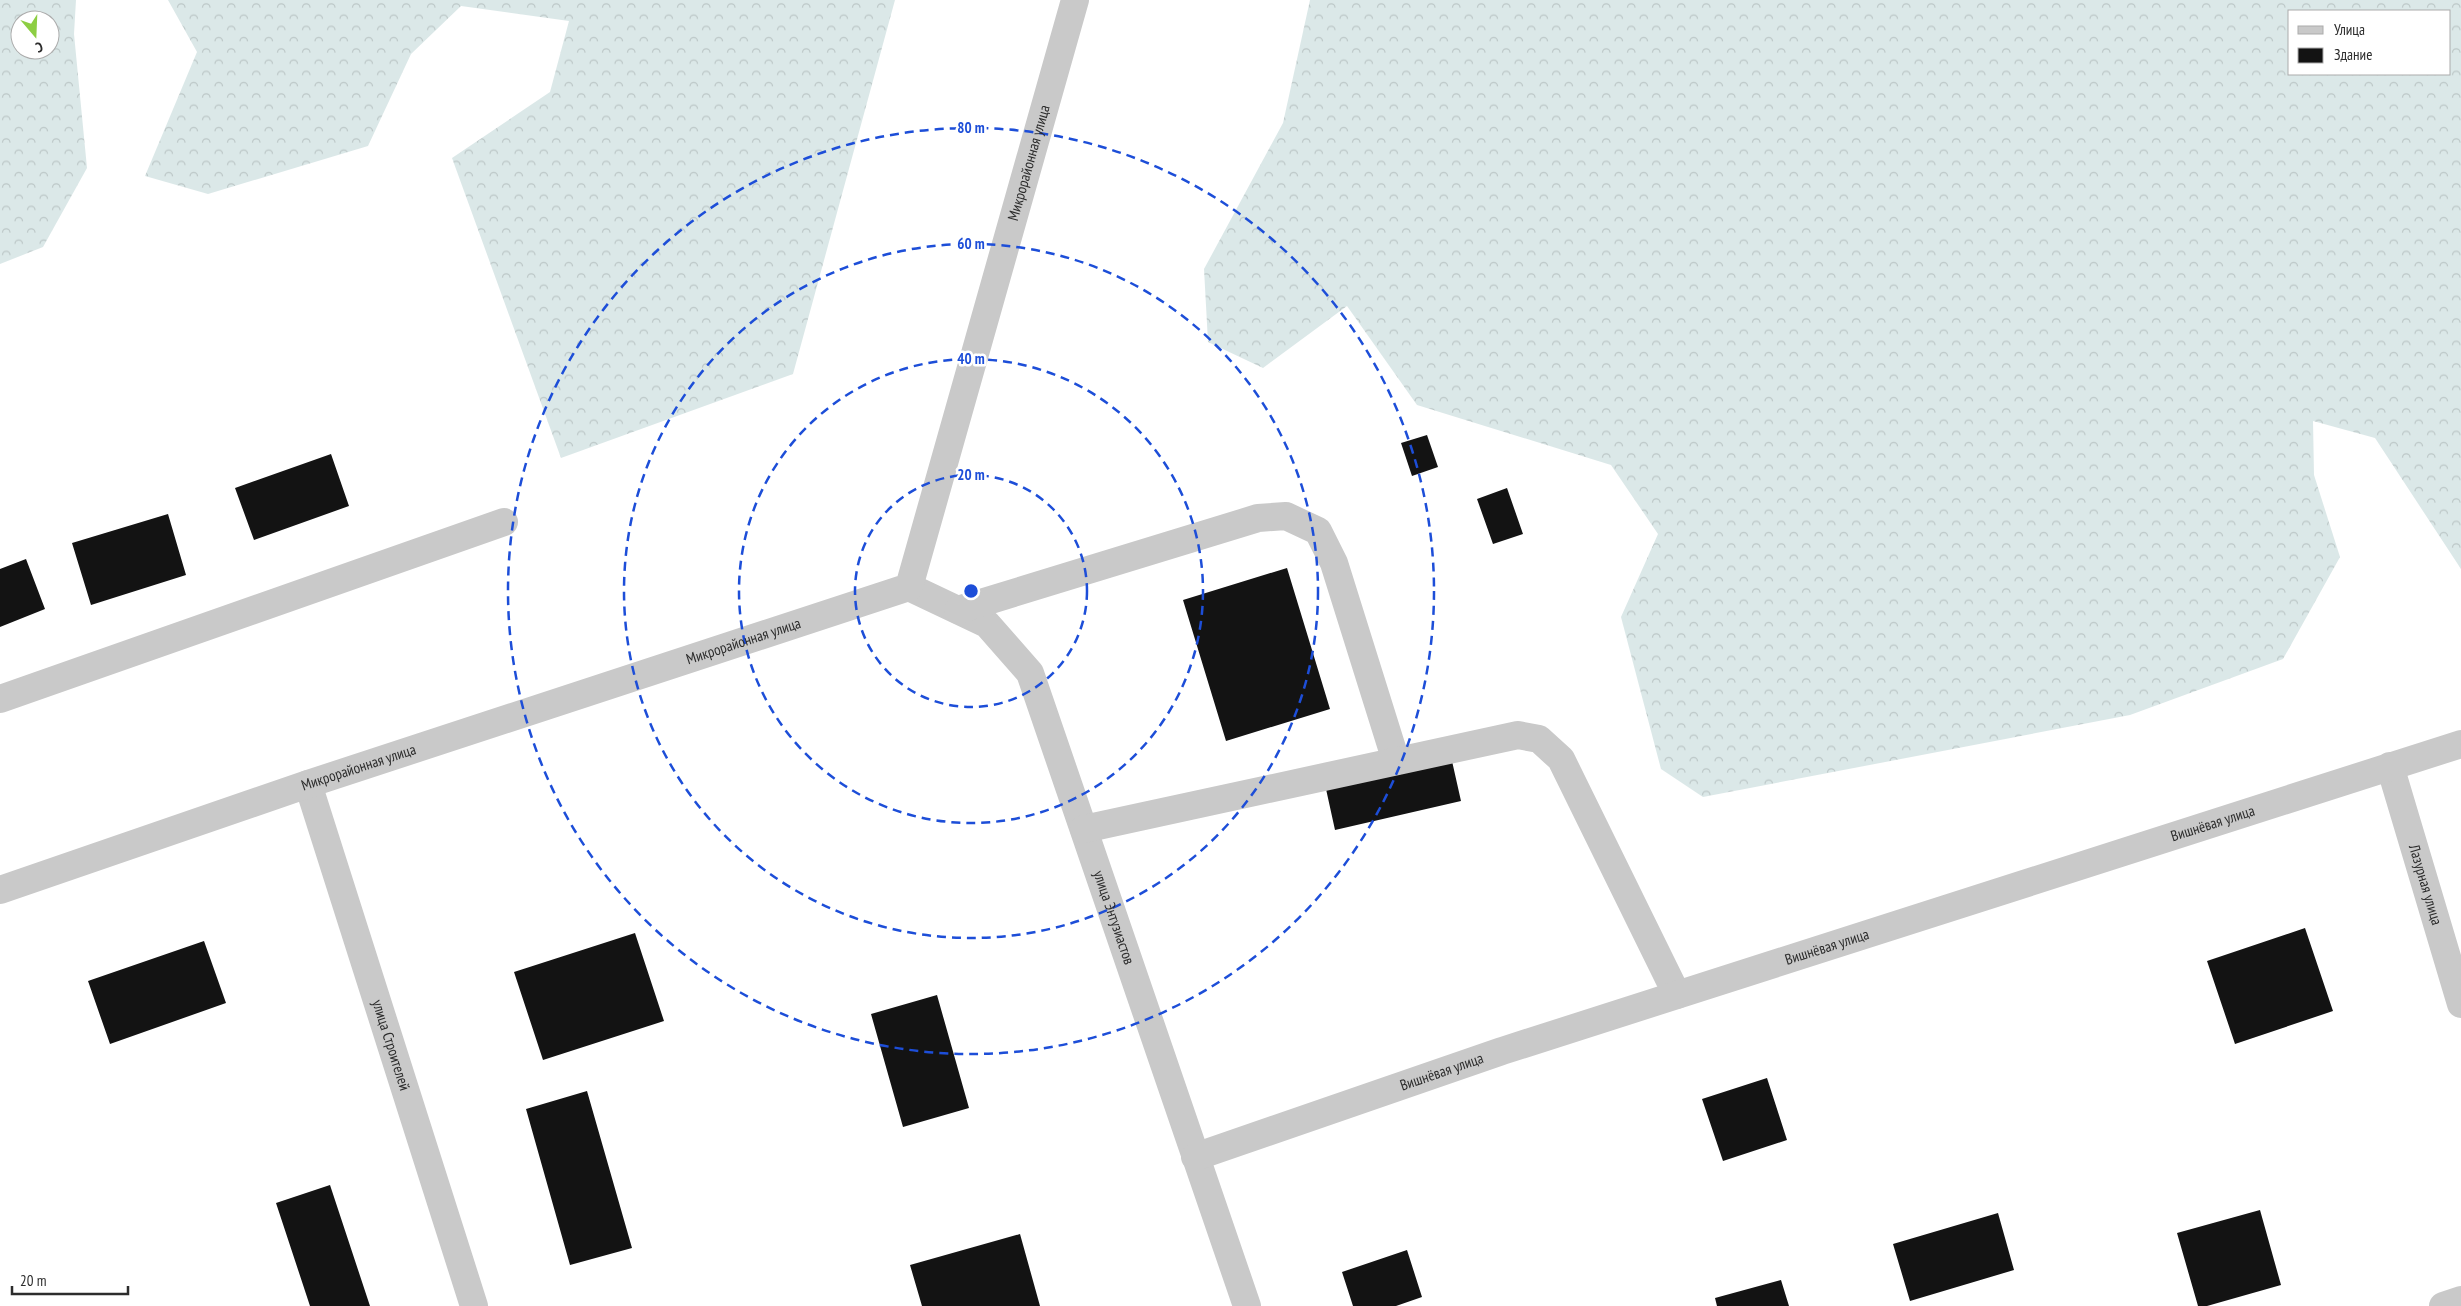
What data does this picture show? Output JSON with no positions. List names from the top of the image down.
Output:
{
  "streets": {
    "street": [
      "Микрорайонная улица",
      "Вишнёвая улица",
      "Лазурная улица",
      "улица Энтузиастов",
      "улица Строителей"
    ]
  },
  "crossings": [
    ["Микрорайонная улица", "улица Энтузиастов"],
    ["Микрорайонная улица", "улица Строителей"],
    ["Вишнёвая улица", "Лазурная улица"],
    ["Вишнёвая улица", "улица Энтузиастов"]
  ],
  "legend": ["Улица", "Здание"],
  "scale_bar": "20 m",
  "north": "bottom",
  "rings": [
    "80 m",
    "60 m",
    "40 m",
    "20 m"
  ]
}
